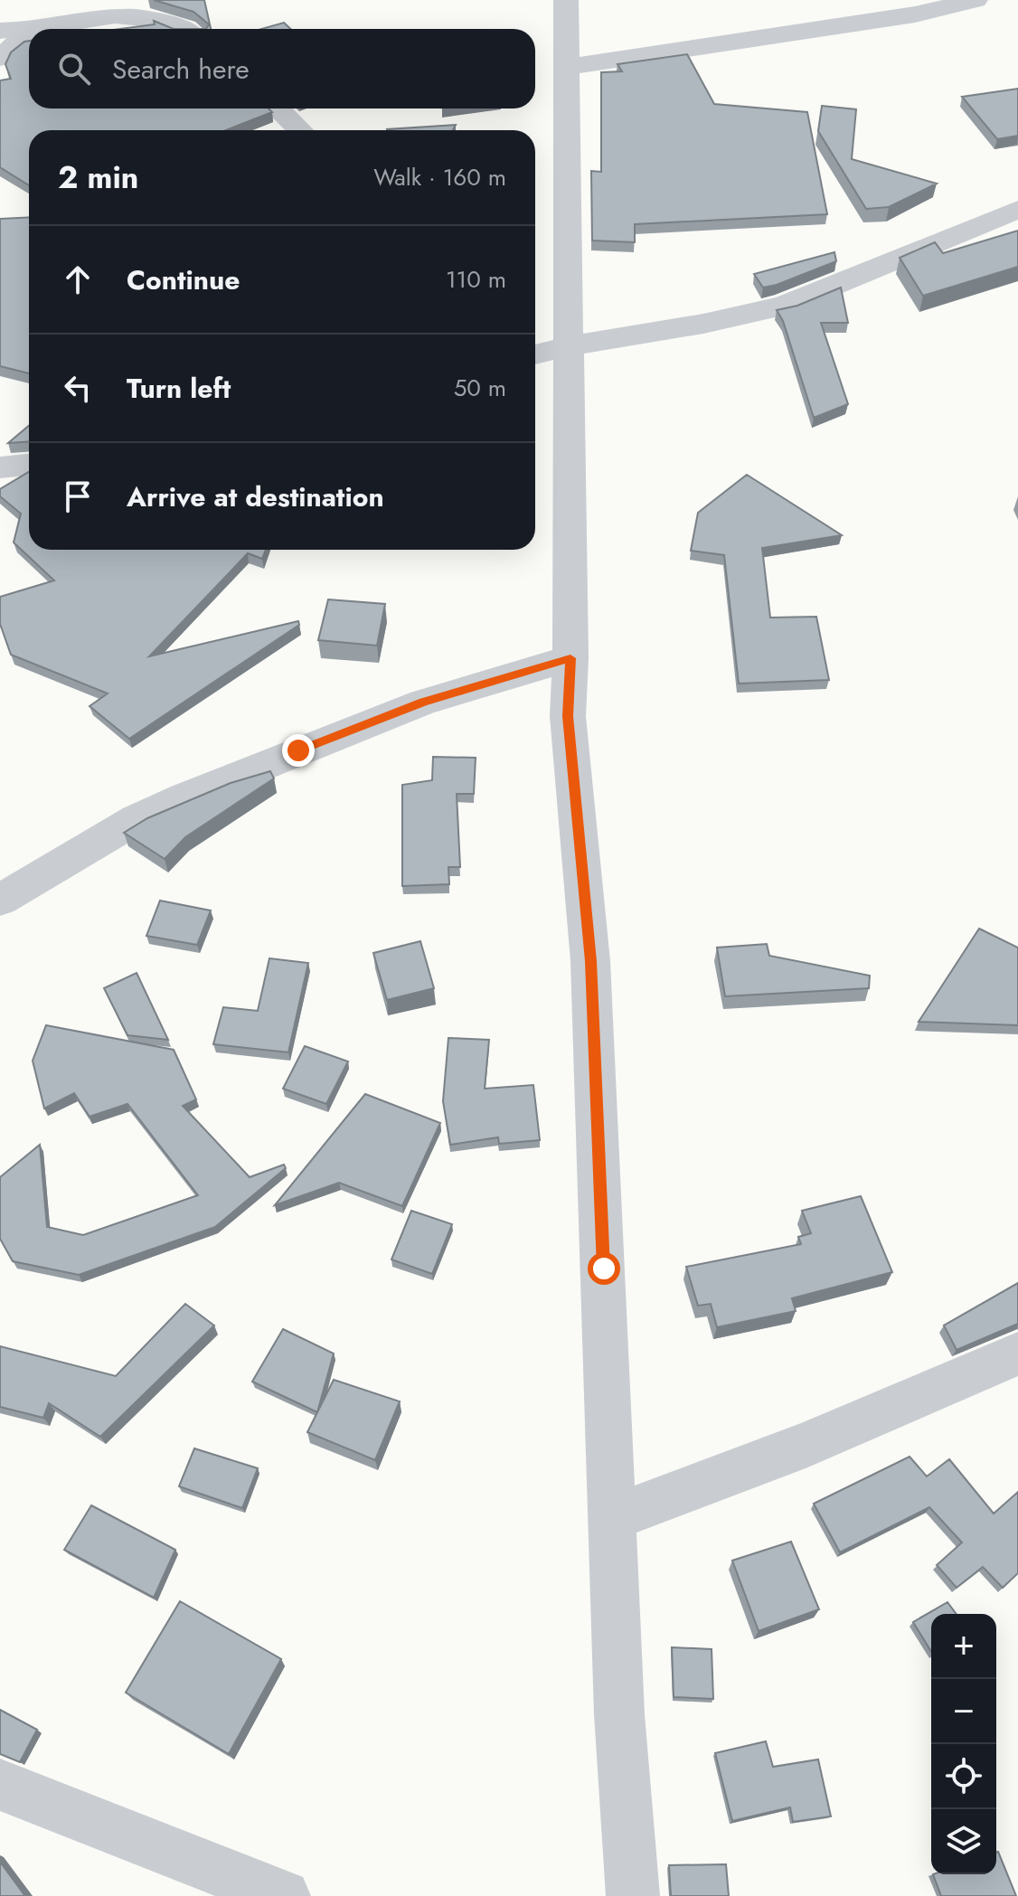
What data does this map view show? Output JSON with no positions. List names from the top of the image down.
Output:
{
  "page": {
    "search": "Search here",
    "heading": ["2 min", "Walk · 160 m"],
    "list": [
      ["Continue", "110 m"],
      ["Turn left", "50 m"],
      "Arrive at destination"
    ],
    "map_buttons": ["+", "−"]
  }
}
